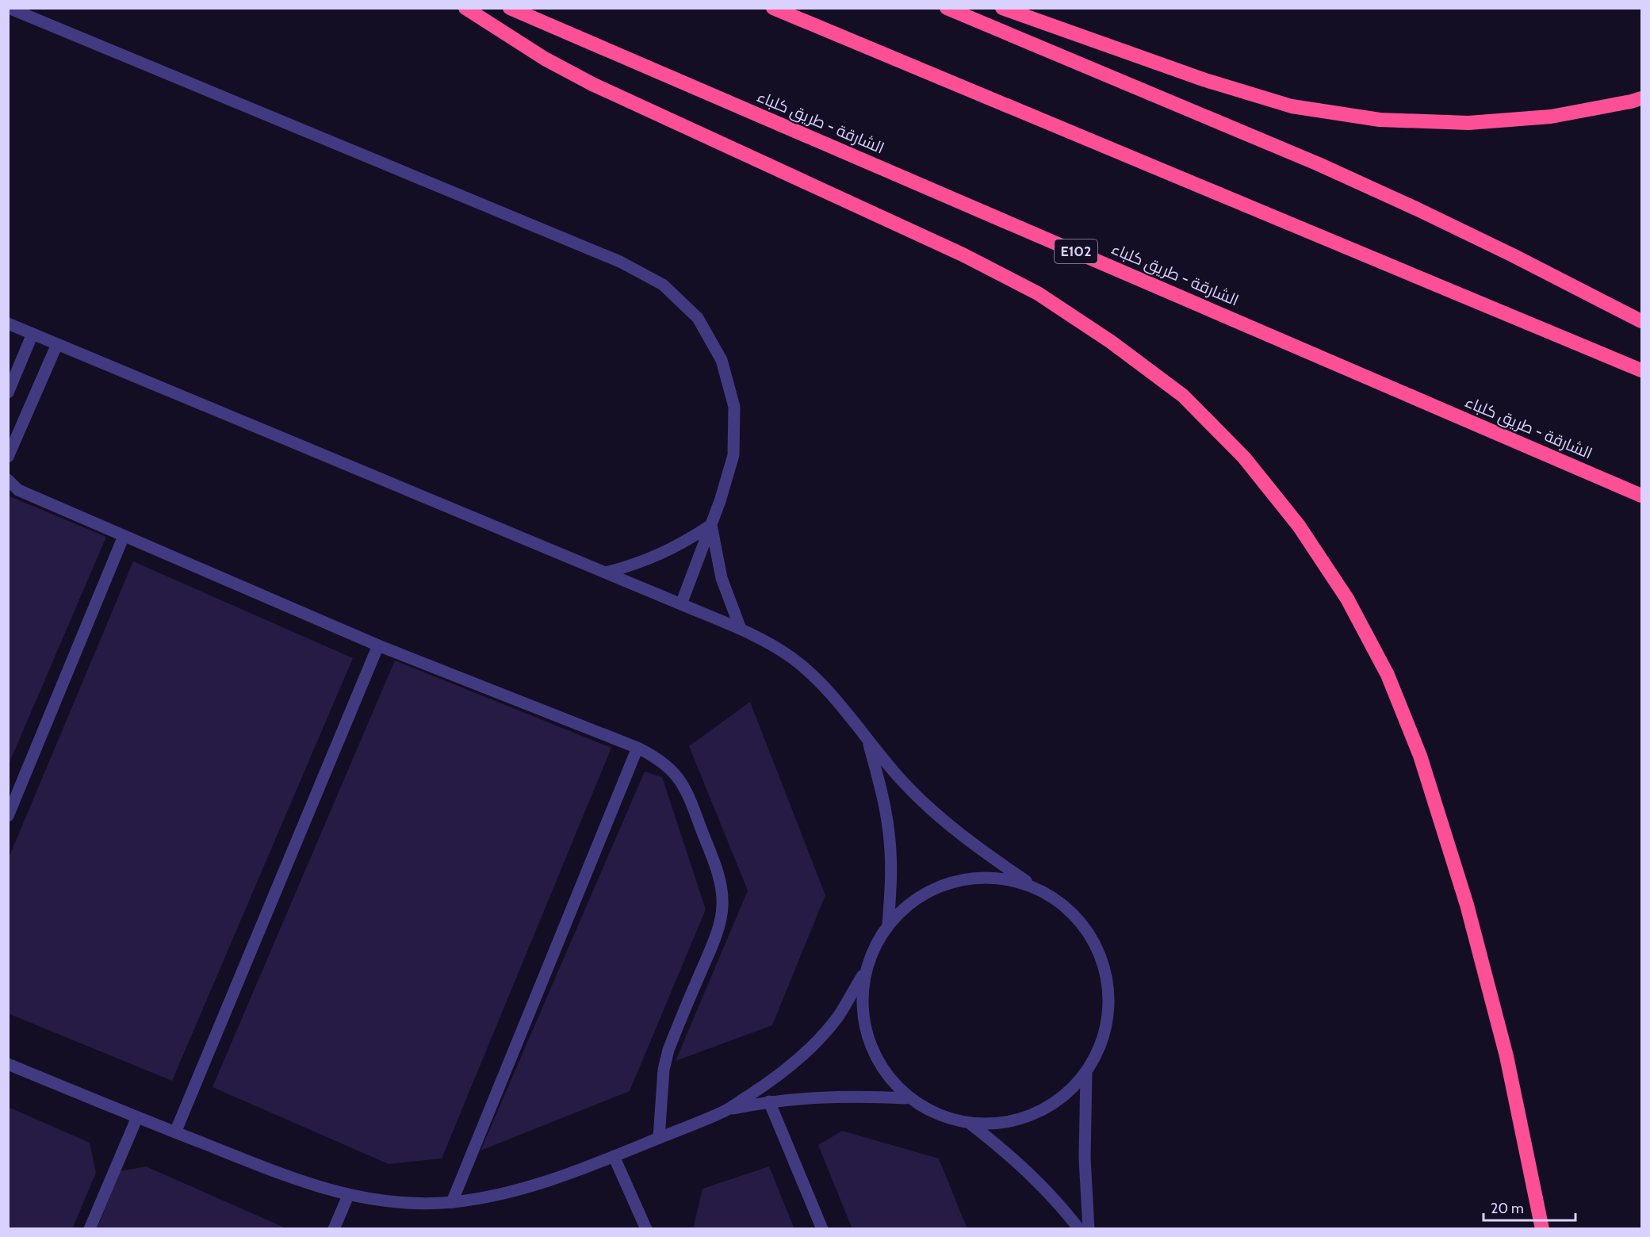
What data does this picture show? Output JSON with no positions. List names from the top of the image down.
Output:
{
  "streets": {
    "highway": ["الشارقة - طريق كلباء", "E102"]
  },
  "scale_bar": "20 m"
}
